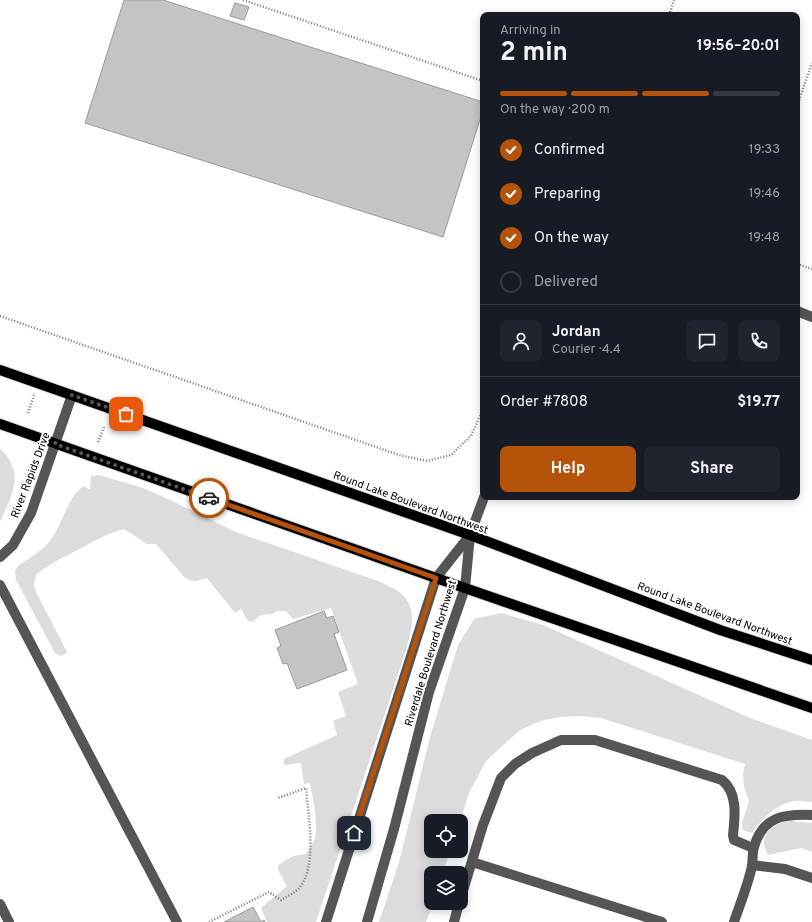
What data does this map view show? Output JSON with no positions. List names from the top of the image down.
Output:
{
  "streets": {
    "main road": ["Round Lake Boulevard Northwest"],
    "street": ["River Rapids Drive", "Riverdale Boulevard Northwest"]
  },
  "crossings": [
    ["River Rapids Drive", "Round Lake Boulevard Northwest"],
    ["Round Lake Boulevard Northwest", "Riverdale Boulevard Northwest"]
  ],
  "page": {
    "heading": ["2 min", "Arriving in", "19:56–20:01"],
    "panel": [
      "Jordan",
      "Courier · 4.4",
      "Order #7808",
      "$19.77"
    ],
    "bar": "On the way · 200 m",
    "list": [
      ["Confirmed", "19:33"],
      ["Preparing", "19:46"],
      ["On the way", "19:48"],
      "Delivered"
    ],
    "buttons": ["Help", "Share"]
  }
}
